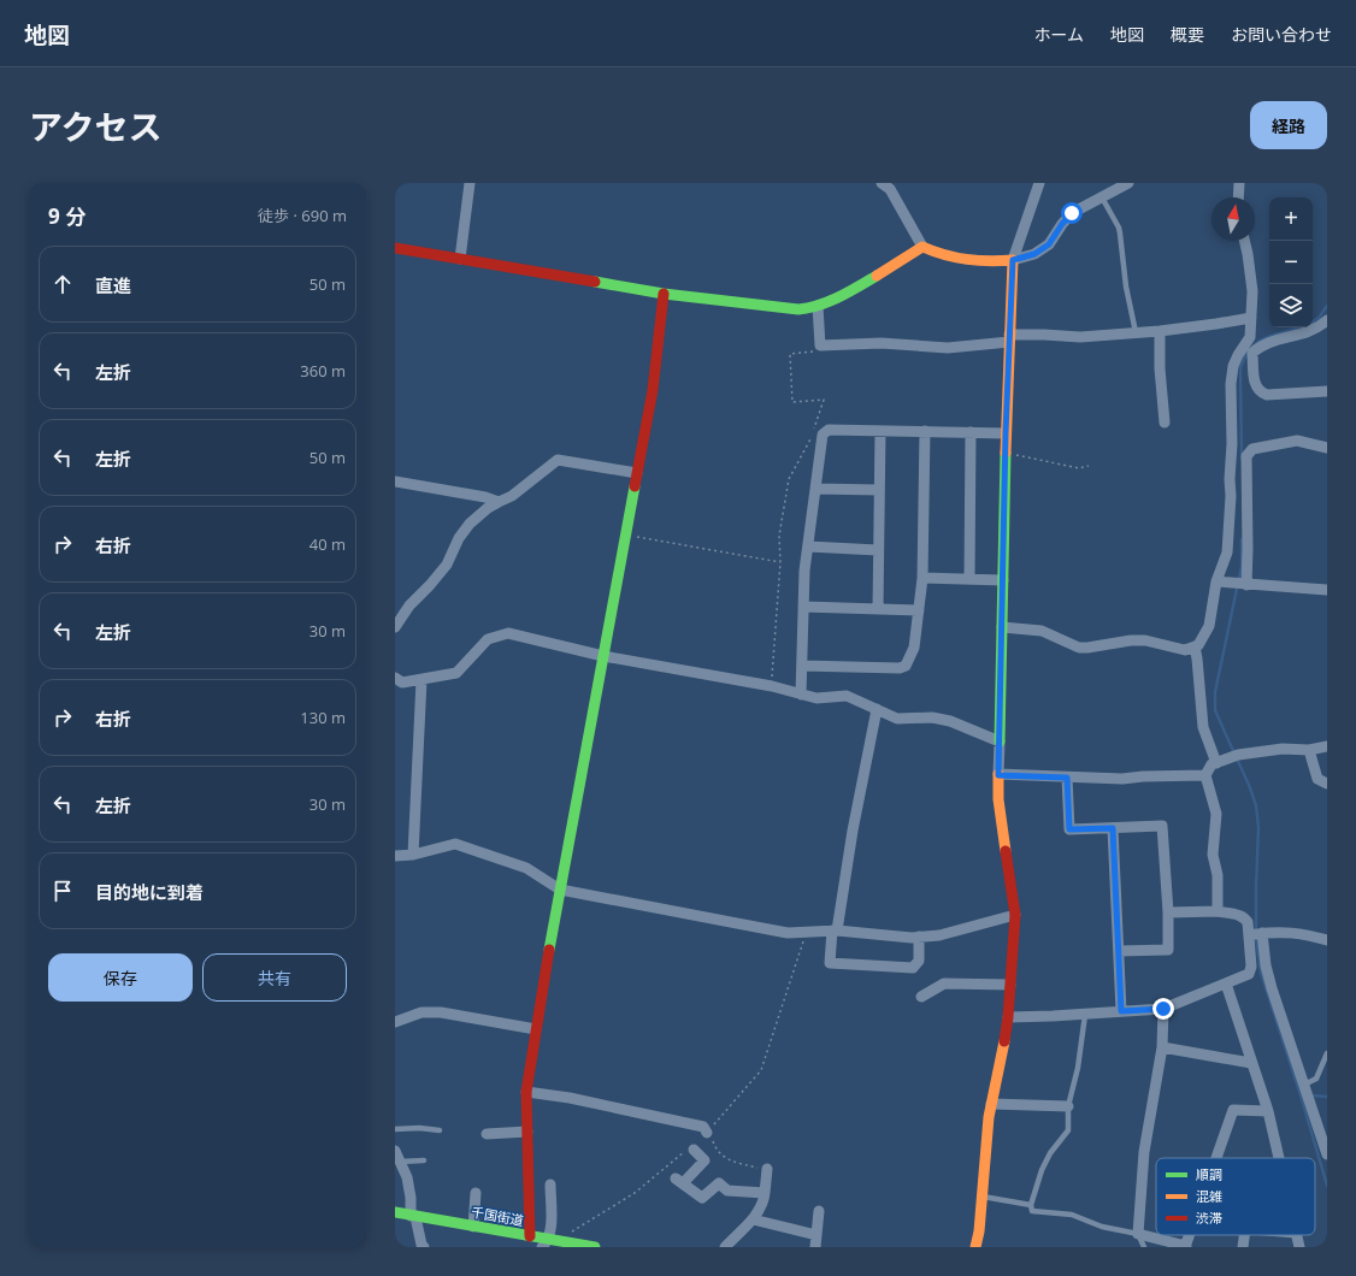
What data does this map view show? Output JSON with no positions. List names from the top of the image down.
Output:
{
  "streets": {
    "street": ["千国街道"]
  },
  "legend": ["順調", "混雑", "渋滞"],
  "north": "top",
  "page": {
    "header": "地図",
    "nav": [
      "ホーム",
      "地図",
      "概要",
      "お問い合わせ"
    ],
    "title": "アクセス",
    "buttons": [
      "経路",
      ["保存", "共有"]
    ],
    "heading": ["9 分", "徒歩 · 690 m"],
    "map_buttons": ["+", "−"],
    "list": [
      ["直進", "50 m"],
      ["左折", "360 m"],
      ["左折", "50 m"],
      ["右折", "40 m"],
      ["左折", "30 m"],
      ["右折", "130 m"],
      ["左折", "30 m"],
      "目的地に到着"
    ]
  }
}
